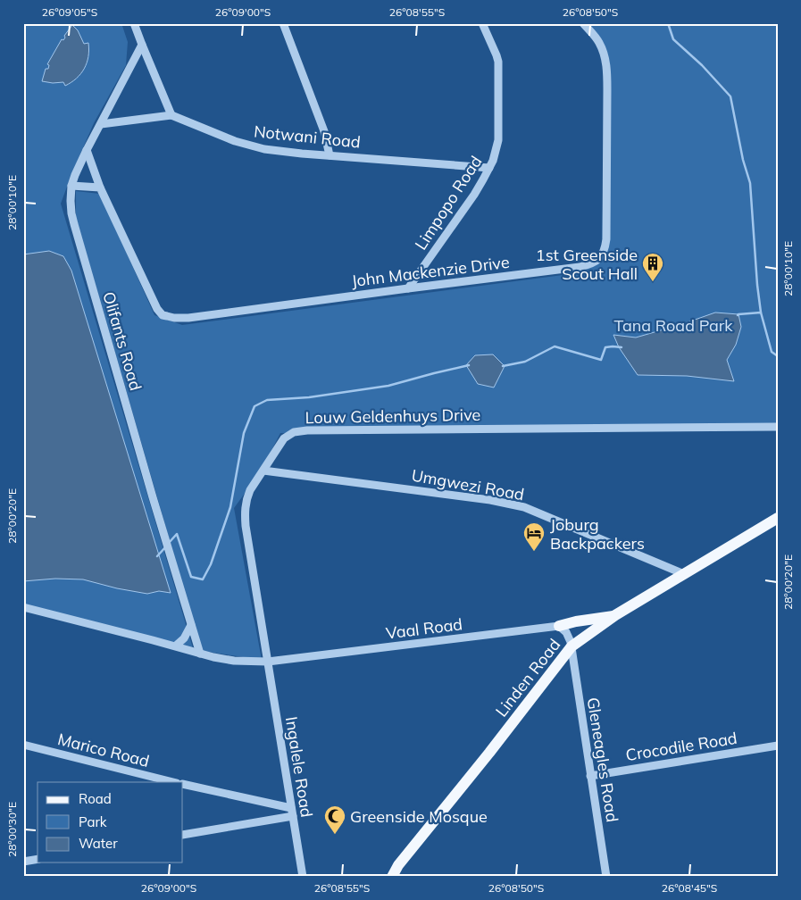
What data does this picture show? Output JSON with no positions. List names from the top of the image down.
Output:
{
  "streets": {
    "main road": ["Linden Road"],
    "street": [
      "Notwani Road",
      "Limpopo Road",
      "John Mackenzie Drive",
      "Olifants Road",
      "Louw Geldenhuys Drive",
      "Umgwezi Road",
      "Vaal Road",
      "Crocodile Road",
      "Marico Road",
      "Gleneagles Road",
      "Ingalele Road"
    ]
  },
  "crossings": [
    ["Notwani Road", "Limpopo Road"],
    ["Notwani Road", "Olifants Road"],
    ["Limpopo Road", "John Mackenzie Drive"],
    ["John Mackenzie Drive", "Olifants Road"],
    ["Louw Geldenhuys Drive", "Umgwezi Road"],
    ["Louw Geldenhuys Drive", "Vaal Road"],
    ["Louw Geldenhuys Drive", "Ingalele Road"],
    ["Umgwezi Road", "Linden Road"],
    ["Vaal Road", "Ingalele Road"],
    ["Linden Road", "Gleneagles Road"],
    ["Crocodile Road", "Gleneagles Road"]
  ],
  "parks": ["Tana Road Park"],
  "places": {
    "building": ["1st Greenside Scout Hall"],
    "hotel": ["Joburg Backpackers"],
    "mosque": ["Greenside Mosque"]
  },
  "legend": ["Road", "Park", "Water"],
  "coordinates": [
    "26°09'05\"S",
    "26°09'00\"S",
    "26°08'55\"S",
    "26°08'50\"S",
    "28°00'10\"E",
    "28°00'20\"E",
    "28°00'30\"E",
    "26°08'45\"S"
  ]
}
